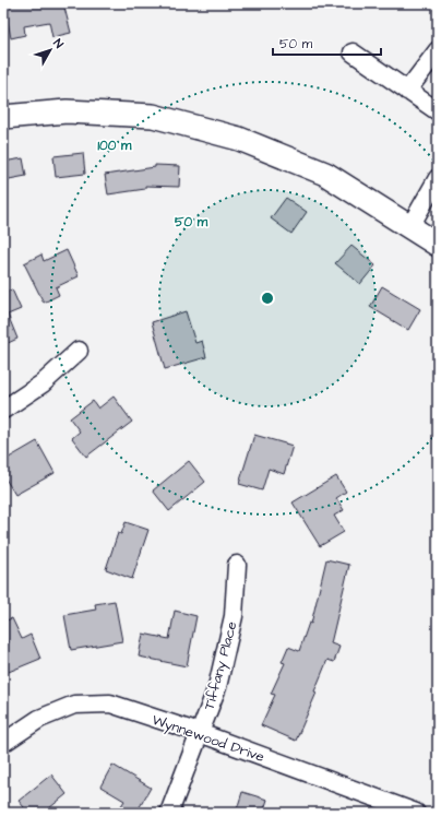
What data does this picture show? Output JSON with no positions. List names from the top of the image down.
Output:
{
  "streets": {
    "street": ["Tiffany Place", "Wynnewood Drive"]
  },
  "crossings": [
    ["Tiffany Place", "Wynnewood Drive"]
  ],
  "scale_bar": "50 m",
  "north": "top right",
  "rings": ["100 m", "50 m"]
}
